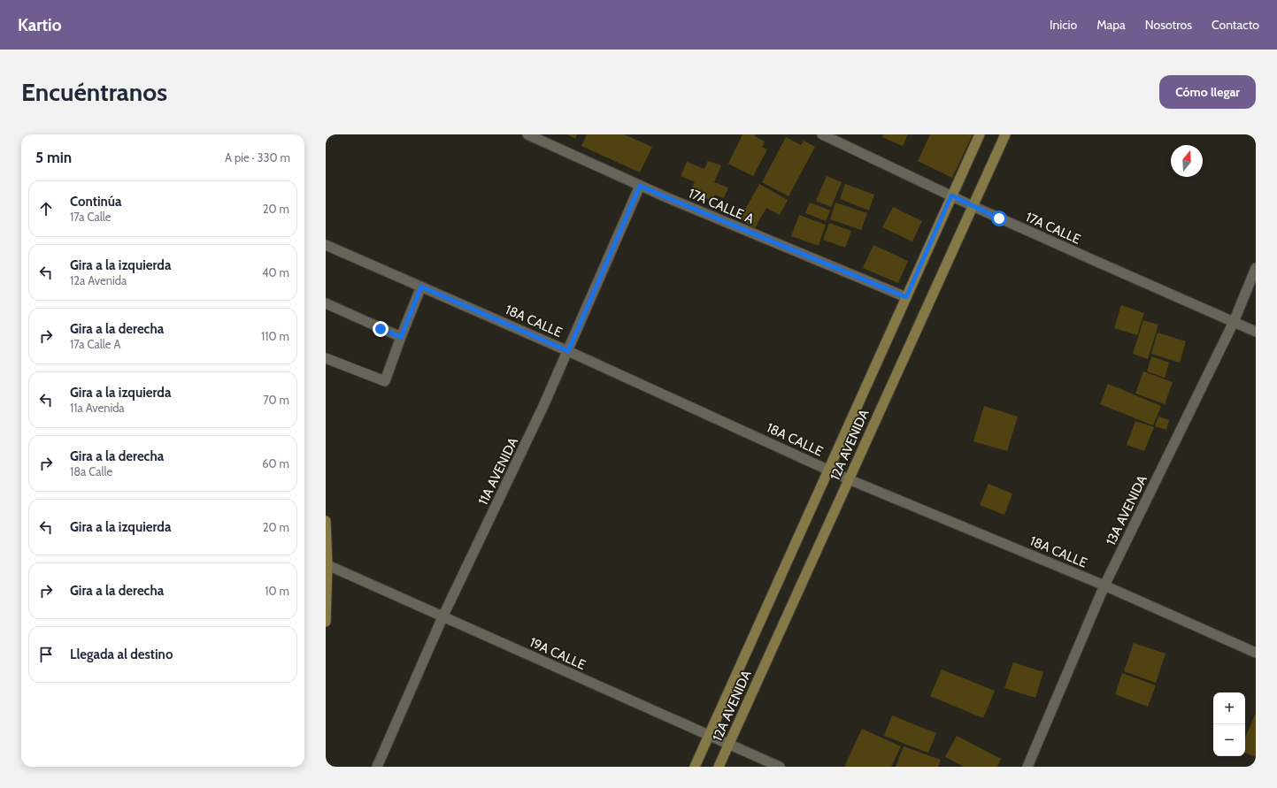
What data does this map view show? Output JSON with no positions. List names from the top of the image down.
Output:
{
  "streets": {
    "main road": ["12A AVENIDA"],
    "street": [
      "17A CALLE A",
      "17A CALLE",
      "18A CALLE",
      "11A AVENIDA",
      "13A AVENIDA",
      "19A CALLE"
    ]
  },
  "crossings": [
    ["17A CALLE A", "12A AVENIDA"],
    ["17A CALLE A", "11A AVENIDA"],
    ["17A CALLE", "12A AVENIDA"],
    ["17A CALLE", "13A AVENIDA"],
    ["18A CALLE", "12A AVENIDA"],
    ["18A CALLE", "11A AVENIDA"],
    ["18A CALLE", "13A AVENIDA"],
    ["12A AVENIDA", "19A CALLE"],
    ["11A AVENIDA", "19A CALLE"]
  ],
  "north": "top",
  "page": {
    "header": "Kartio",
    "nav": [
      "Inicio",
      "Mapa",
      "Nosotros",
      "Contacto"
    ],
    "buttons": "Cómo llegar",
    "title": "Encuéntranos",
    "heading": ["5 min", "A pie · 330 m"],
    "list": [
      ["Continúa", "17a Calle", "20 m"],
      ["Gira a la izquierda", "12a Avenida", "40 m"],
      ["Gira a la derecha", "17a Calle A", "110 m"],
      ["Gira a la izquierda", "11a Avenida", "70 m"],
      ["Gira a la derecha", "18a Calle", "60 m"],
      ["Gira a la izquierda", "20 m"],
      ["Gira a la derecha", "10 m"],
      "Llegada al destino"
    ],
    "map_buttons": ["+", "−"]
  }
}
